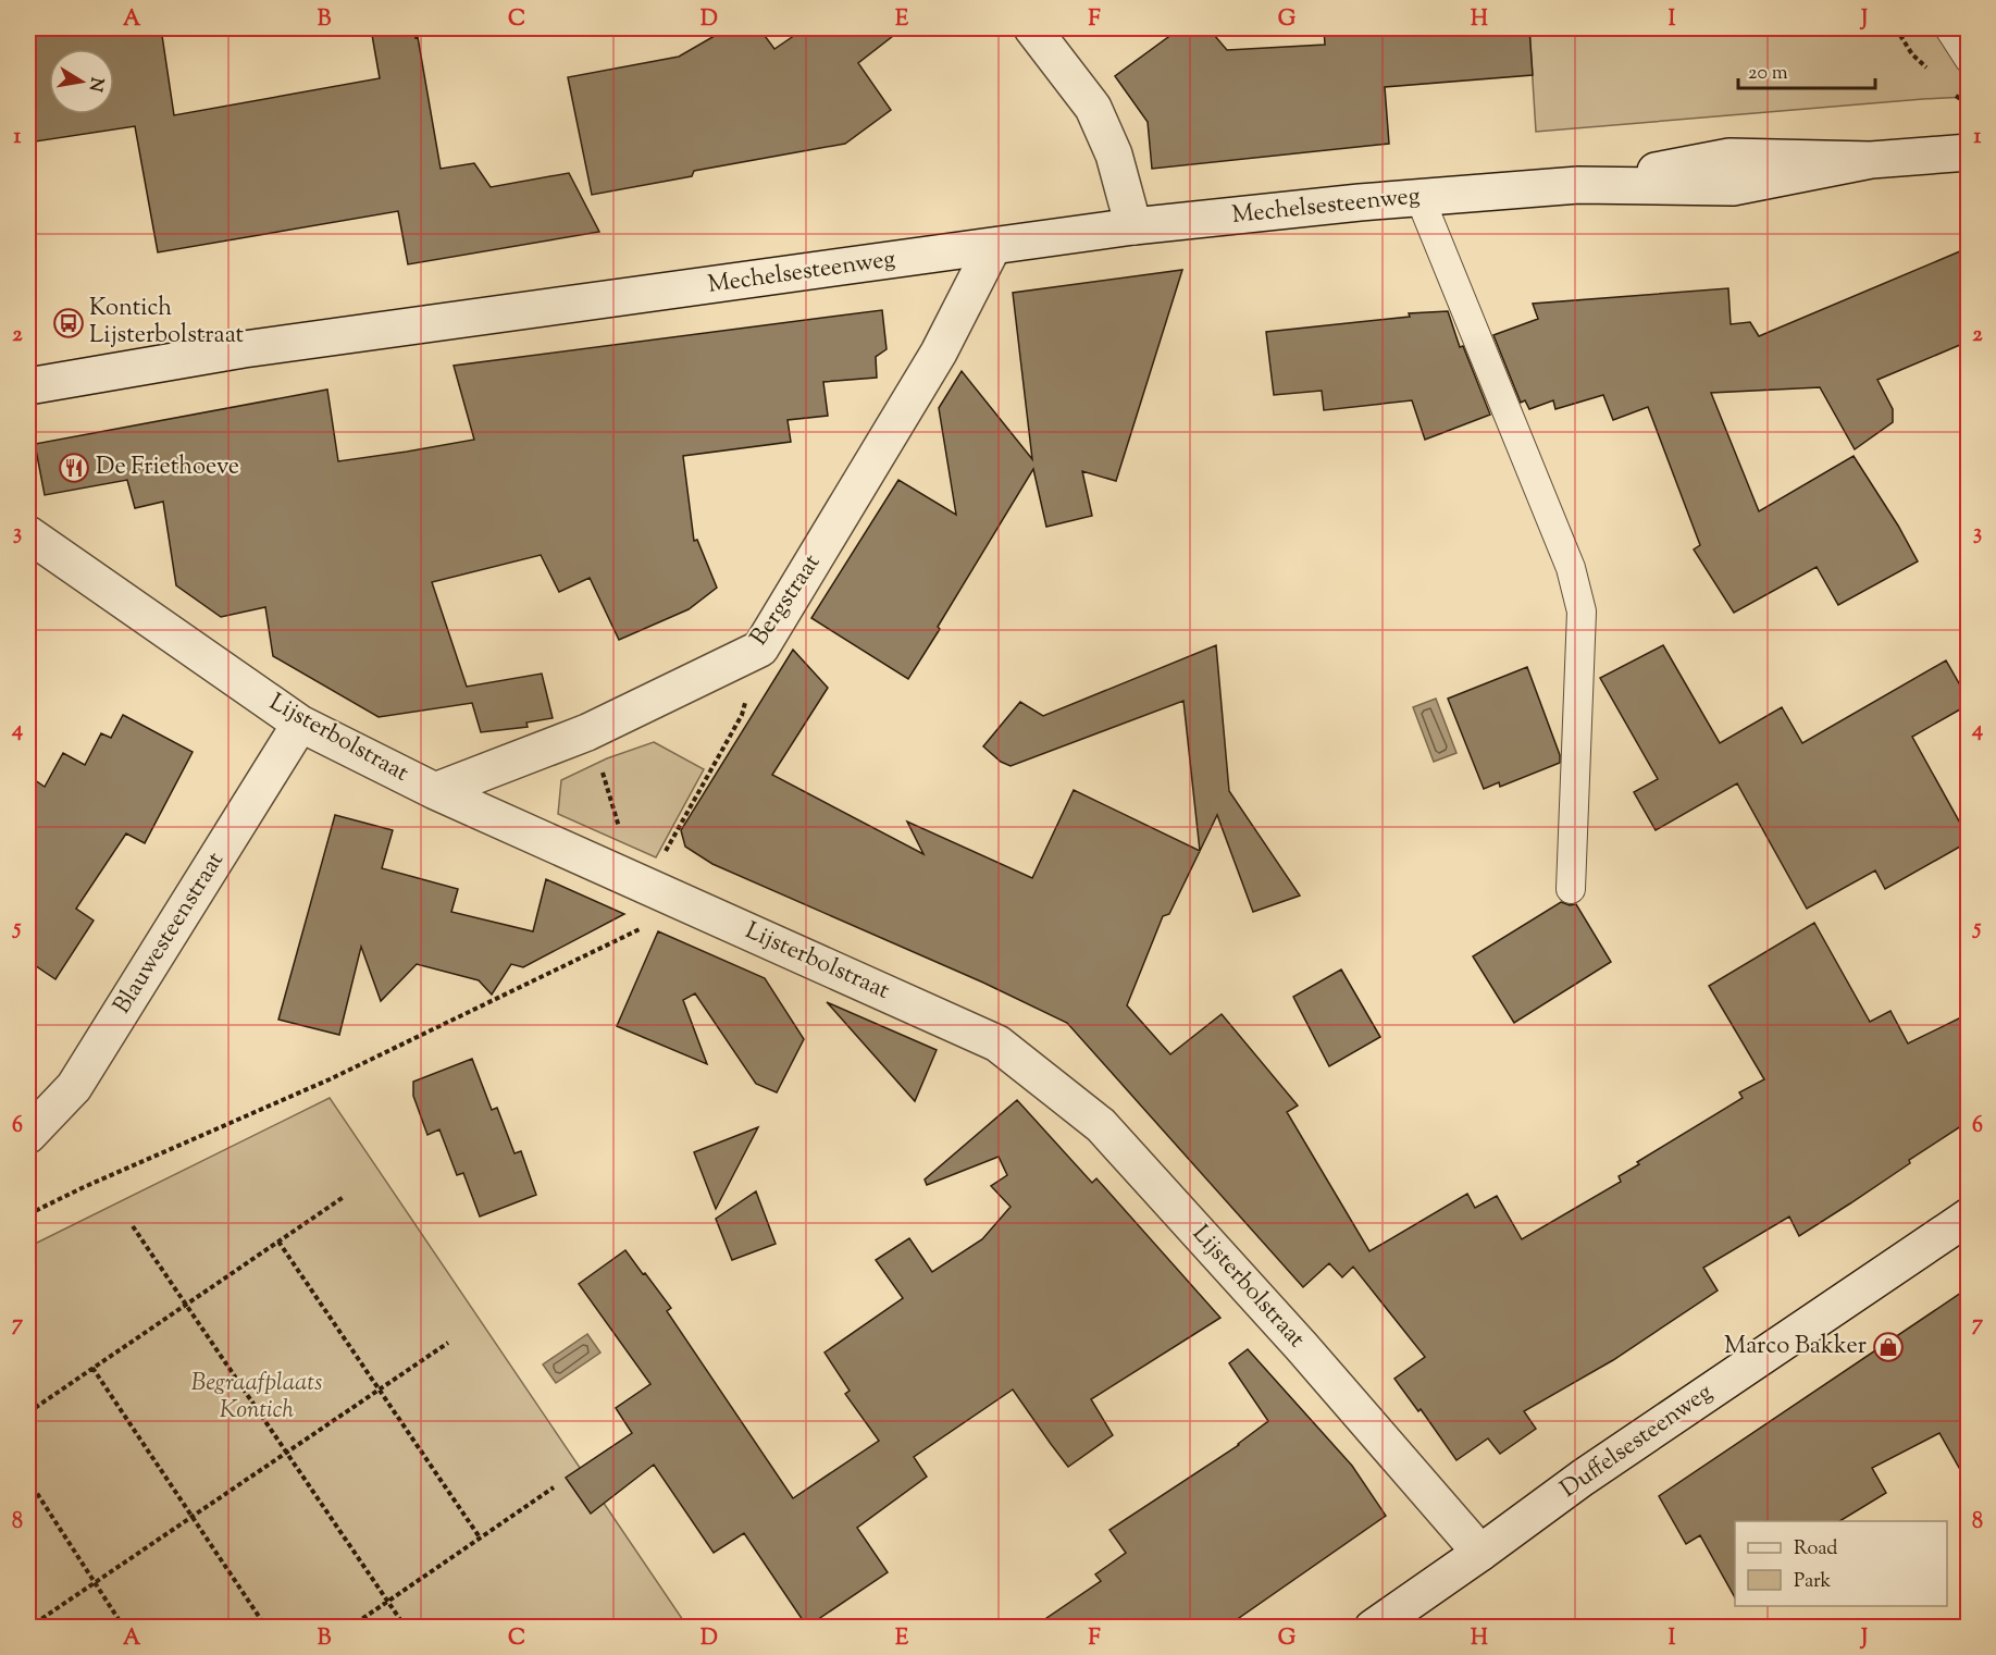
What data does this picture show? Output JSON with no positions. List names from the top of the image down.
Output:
{
  "streets": {
    "street": [
      "Mechelsesteenweg",
      "Bergstraat",
      "Lijsterbolstraat",
      "Blauwesteenstraat",
      "Duffelsesteenweg"
    ]
  },
  "crossings": [
    ["Mechelsesteenweg", "Bergstraat"],
    ["Bergstraat", "Lijsterbolstraat"],
    ["Lijsterbolstraat", "Blauwesteenstraat"],
    ["Lijsterbolstraat", "Duffelsesteenweg"]
  ],
  "parks": ["Begraafplaats Kontich"],
  "places": {
    "bus stop": ["Kontich Lijsterbolstraat"],
    "restaurant": ["De Friethoeve"],
    "shop": ["Marco Bakker"]
  },
  "legend": ["Road", "Park"],
  "scale_bar": "20 m",
  "north": "right",
  "grid": {
    "columns": [
      "A",
      "B",
      "C",
      "D",
      "E",
      "F",
      "G",
      "H",
      "I",
      "J"
    ],
    "rows": [
      "1",
      "2",
      "3",
      "4",
      "5",
      "6",
      "7",
      "8"
    ]
  }
}
